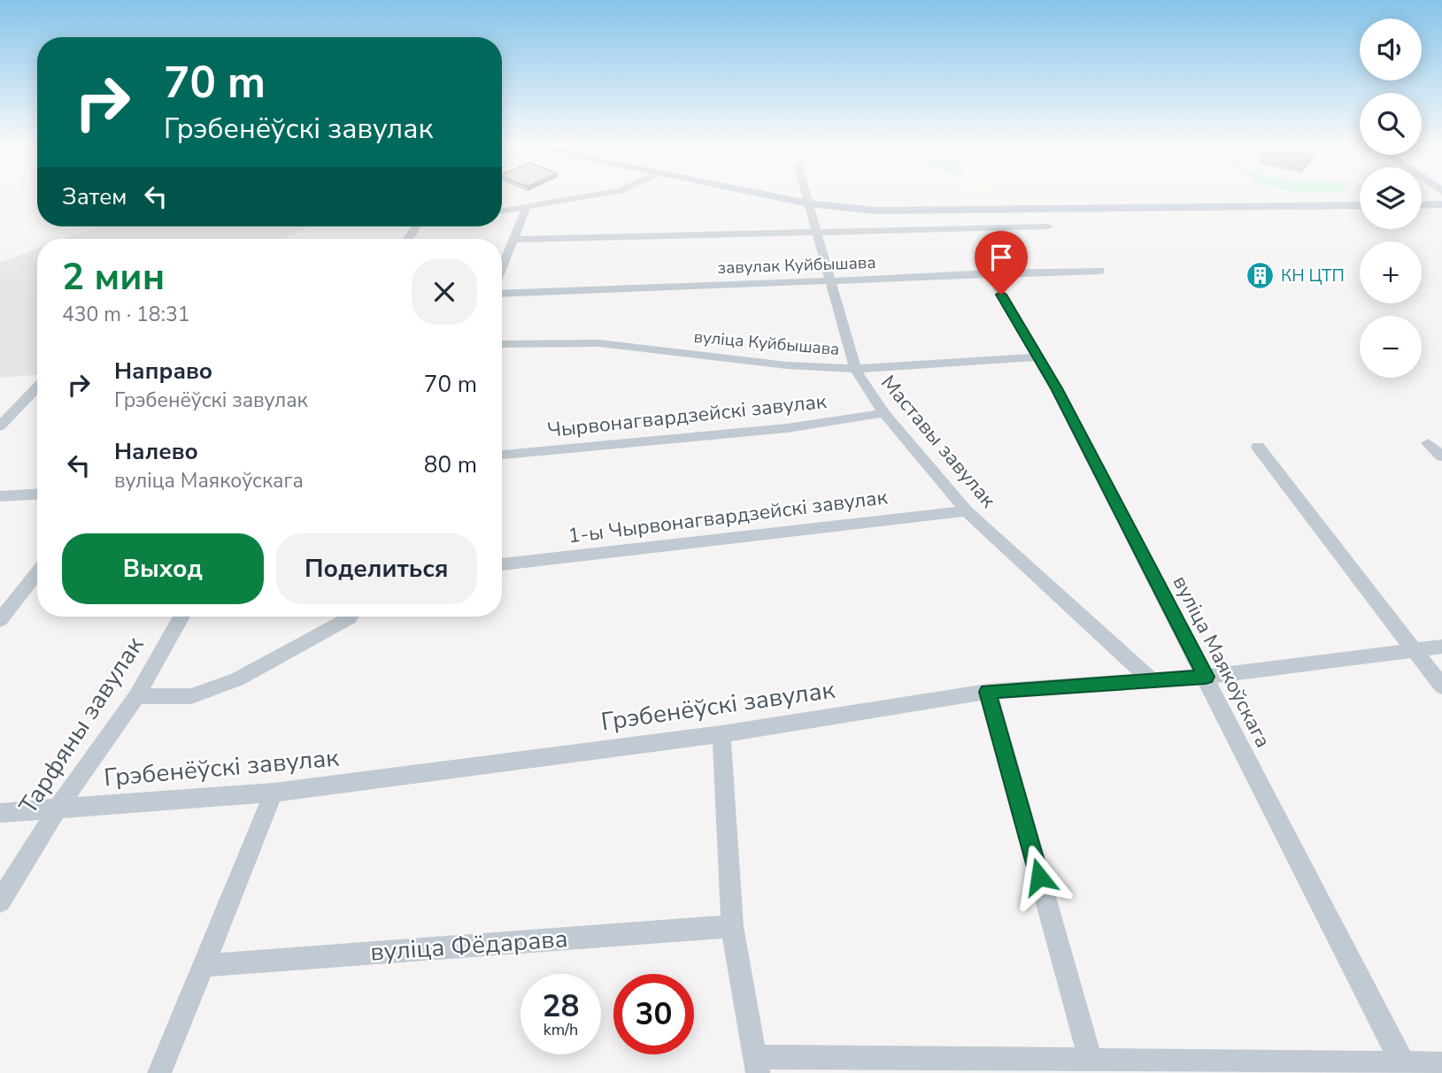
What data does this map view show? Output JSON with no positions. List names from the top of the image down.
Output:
{
  "streets": {
    "street": [
      "завулак Куйбышава",
      "вуліца Куйбышава",
      "Чырвонагвардзейскі завулак",
      "Маставы завулак",
      "1-ы Чырвонагвардзейскі завулак",
      "вуліца Маякоўскага",
      "Грэбенёўскі завулак",
      "Тарфяны завулак",
      "вуліца Фёдарава"
    ]
  },
  "crossings": [
    ["завулак Куйбышава", "Маставы завулак"],
    ["завулак Куйбышава", "вуліца Маякоўскага"],
    ["вуліца Куйбышава", "Маставы завулак"],
    ["вуліца Куйбышава", "вуліца Маякоўскага"],
    ["Чырвонагвардзейскі завулак", "Маставы завулак"],
    ["Маставы завулак", "1-ы Чырвонагвардзейскі завулак"],
    ["Маставы завулак", "Грэбенёўскі завулак"],
    ["вуліца Маякоўскага", "Грэбенёўскі завулак"],
    ["Грэбенёўскі завулак", "Тарфяны завулак"]
  ],
  "places": {
    "building": ["КН ЦТП"]
  },
  "page": {
    "map_buttons": ["+", "−"],
    "turn": ["70 m", "Грэбенёўскі завулак"],
    "then": "Затем",
    "heading": ["2 мин", "430 m · 18:31"],
    "list": [
      {
        "name": "Направо",
        "note": "Грэбенёўскі завулак",
        "value": "70 m"
      },
      {
        "name": "Налево",
        "note": "вуліца Маякоўскага",
        "value": "80 m"
      }
    ],
    "buttons": ["Выход", "Поделиться"],
    "speed": "28 km/h",
    "limit": "30"
  }
}
